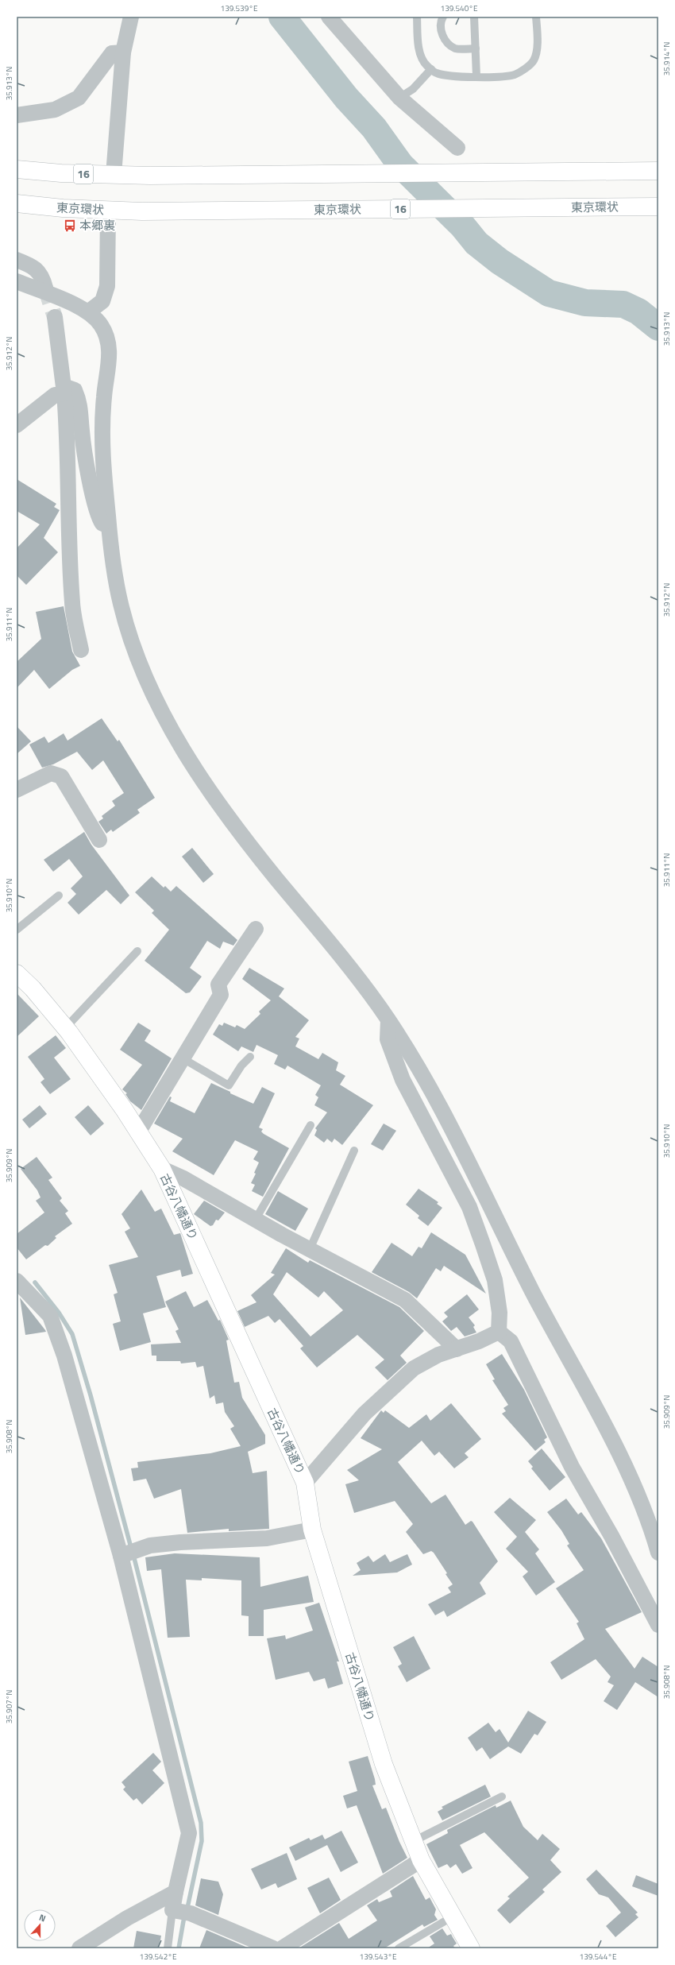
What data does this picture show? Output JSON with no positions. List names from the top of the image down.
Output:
{
  "streets": {
    "main road": ["16", "東京環状", "古谷八幡通り"]
  },
  "places": {
    "bus stop": ["本郷裏"]
  },
  "north": "top",
  "coordinates": [
    "139.539°E",
    "139.540°E",
    "35.914°N",
    "35.913°N",
    "35.912°N",
    "35.911°N",
    "35.910°N",
    "35.909°N",
    "35.908°N",
    "35.907°N",
    "139.542°E",
    "139.543°E",
    "139.544°E"
  ]
}
